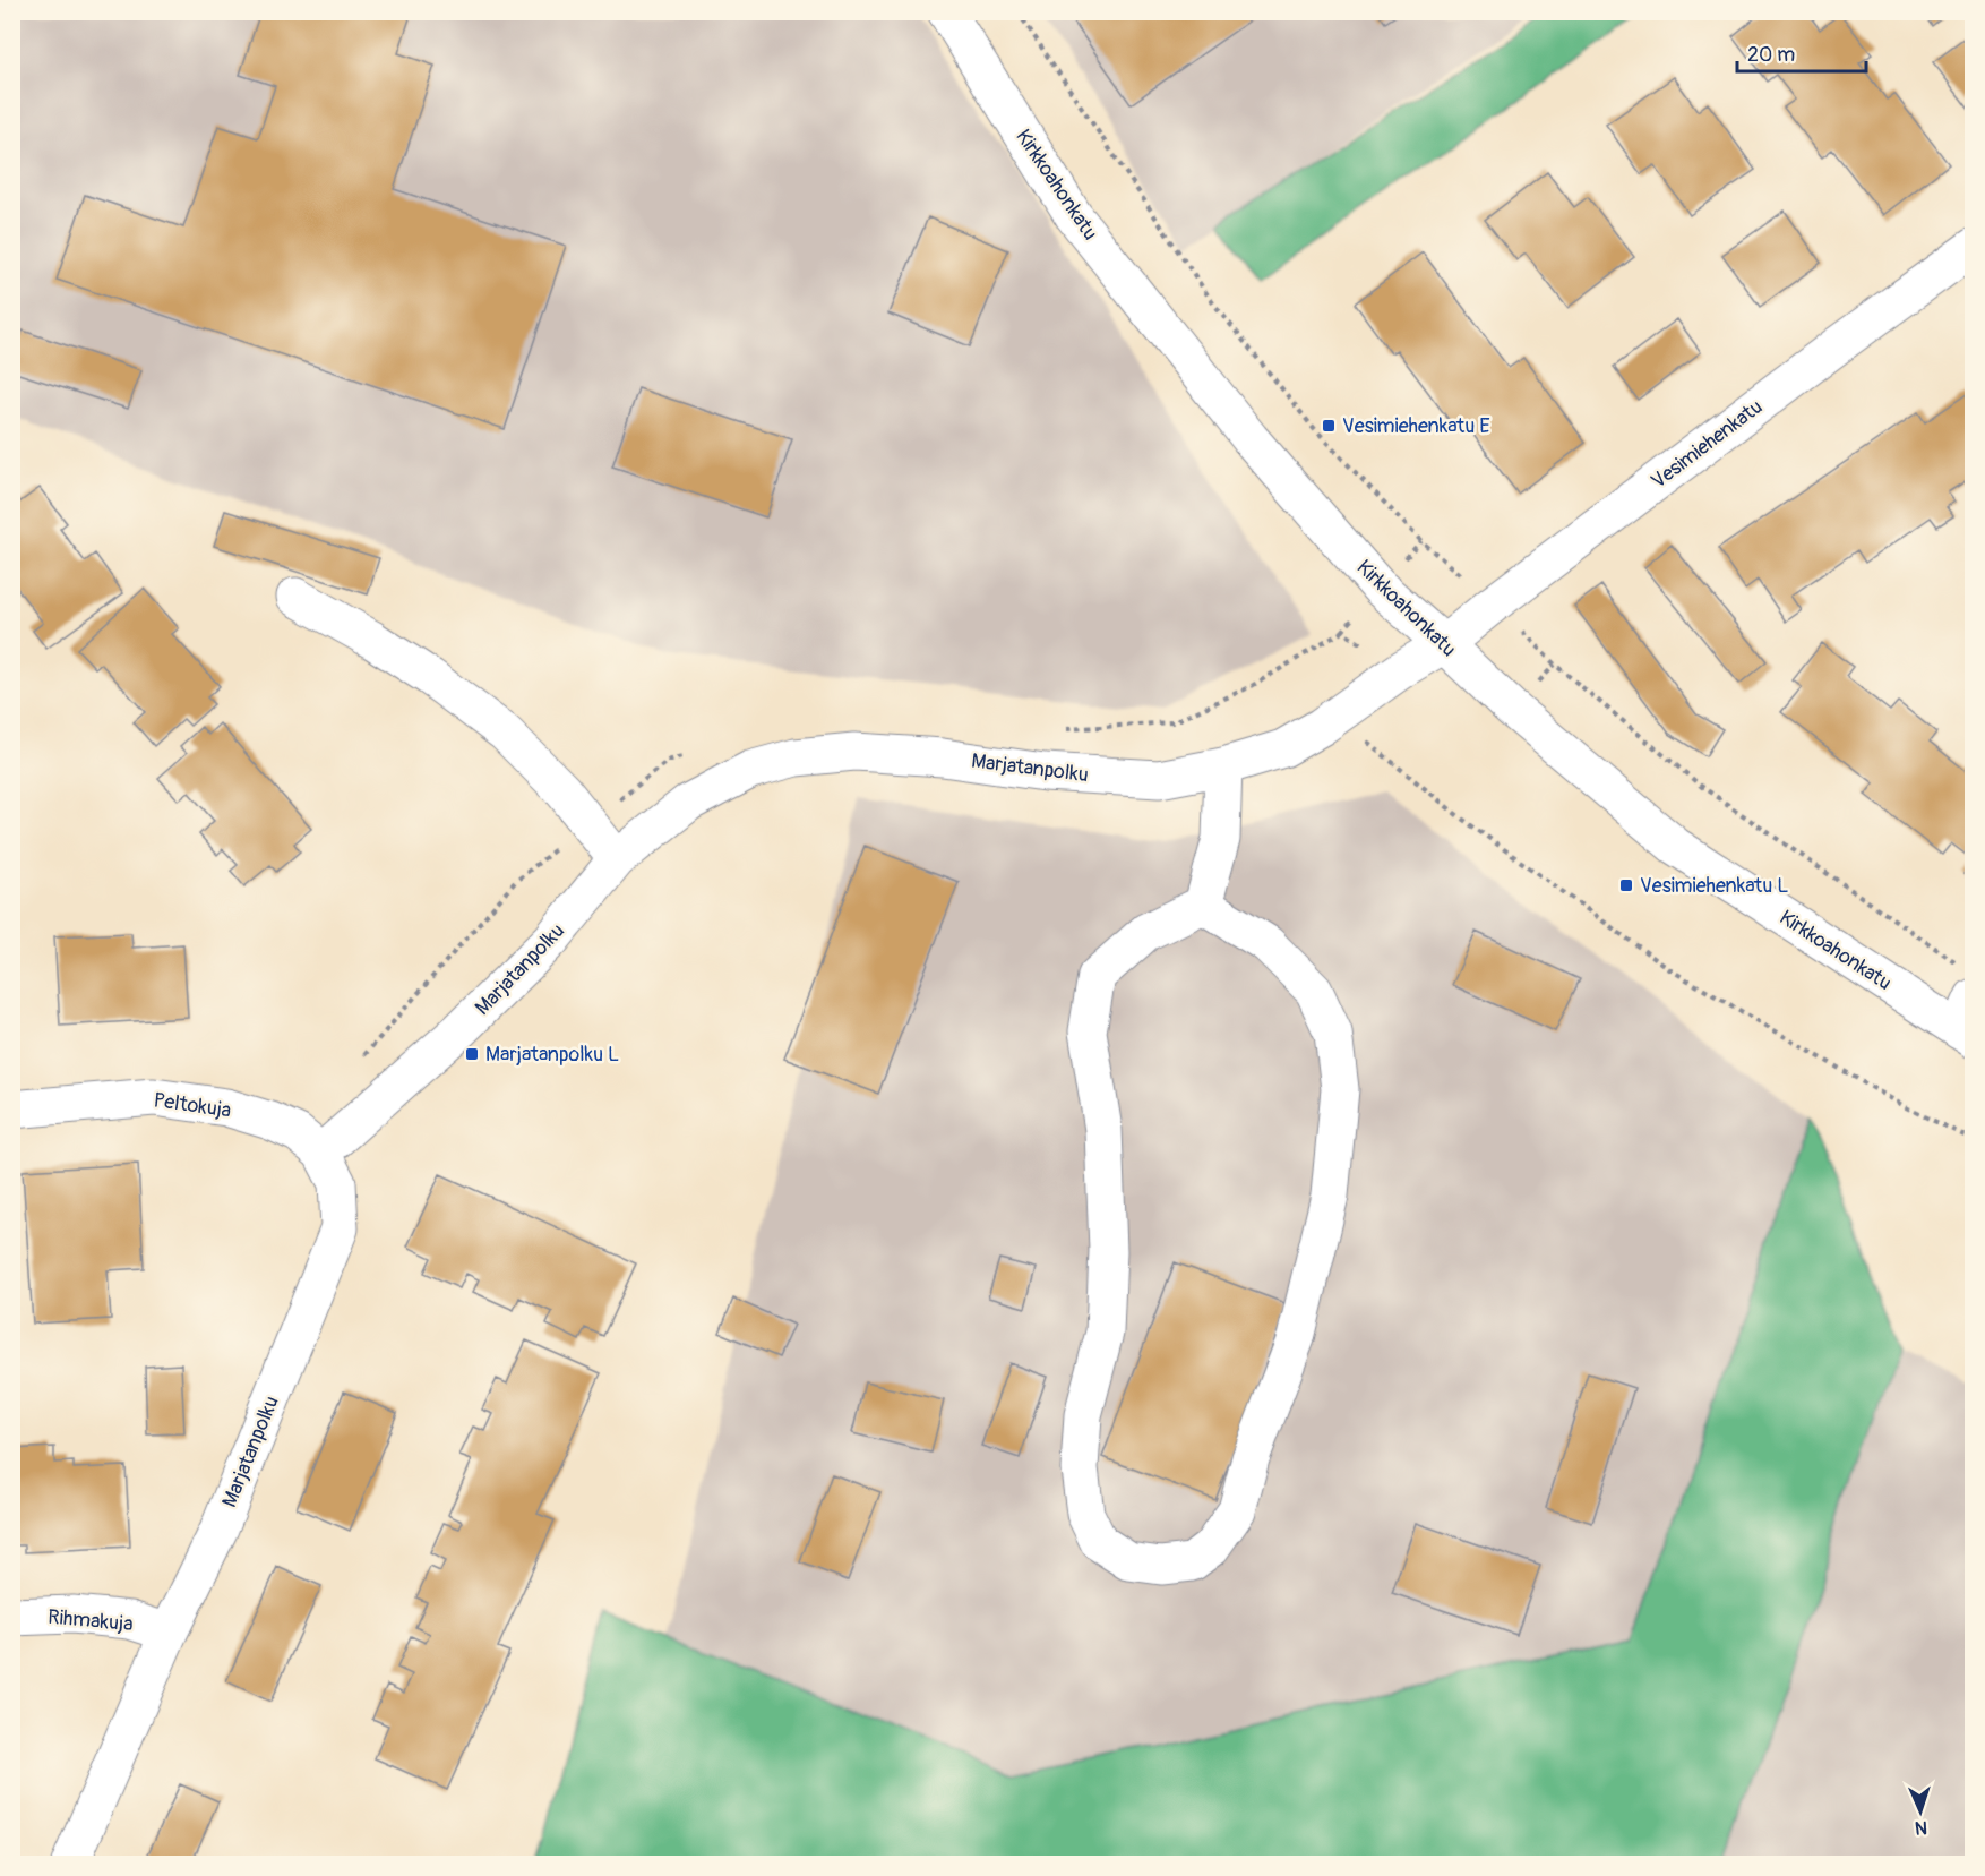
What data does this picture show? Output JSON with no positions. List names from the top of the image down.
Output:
{
  "streets": {
    "street": [
      "Kirkkoahonkatu",
      "Vesimiehenkatu",
      "Marjatanpolku",
      "Peltokuja",
      "Rihmakuja"
    ]
  },
  "crossings": [
    ["Kirkkoahonkatu", "Vesimiehenkatu"],
    ["Kirkkoahonkatu", "Marjatanpolku"],
    ["Vesimiehenkatu", "Marjatanpolku"],
    ["Marjatanpolku", "Peltokuja"],
    ["Marjatanpolku", "Rihmakuja"]
  ],
  "places": {
    "transit": ["Vesimiehenkatu E", "Vesimiehenkatu L", "Marjatanpolku L"]
  },
  "scale_bar": "20 m",
  "north": "bottom"
}
